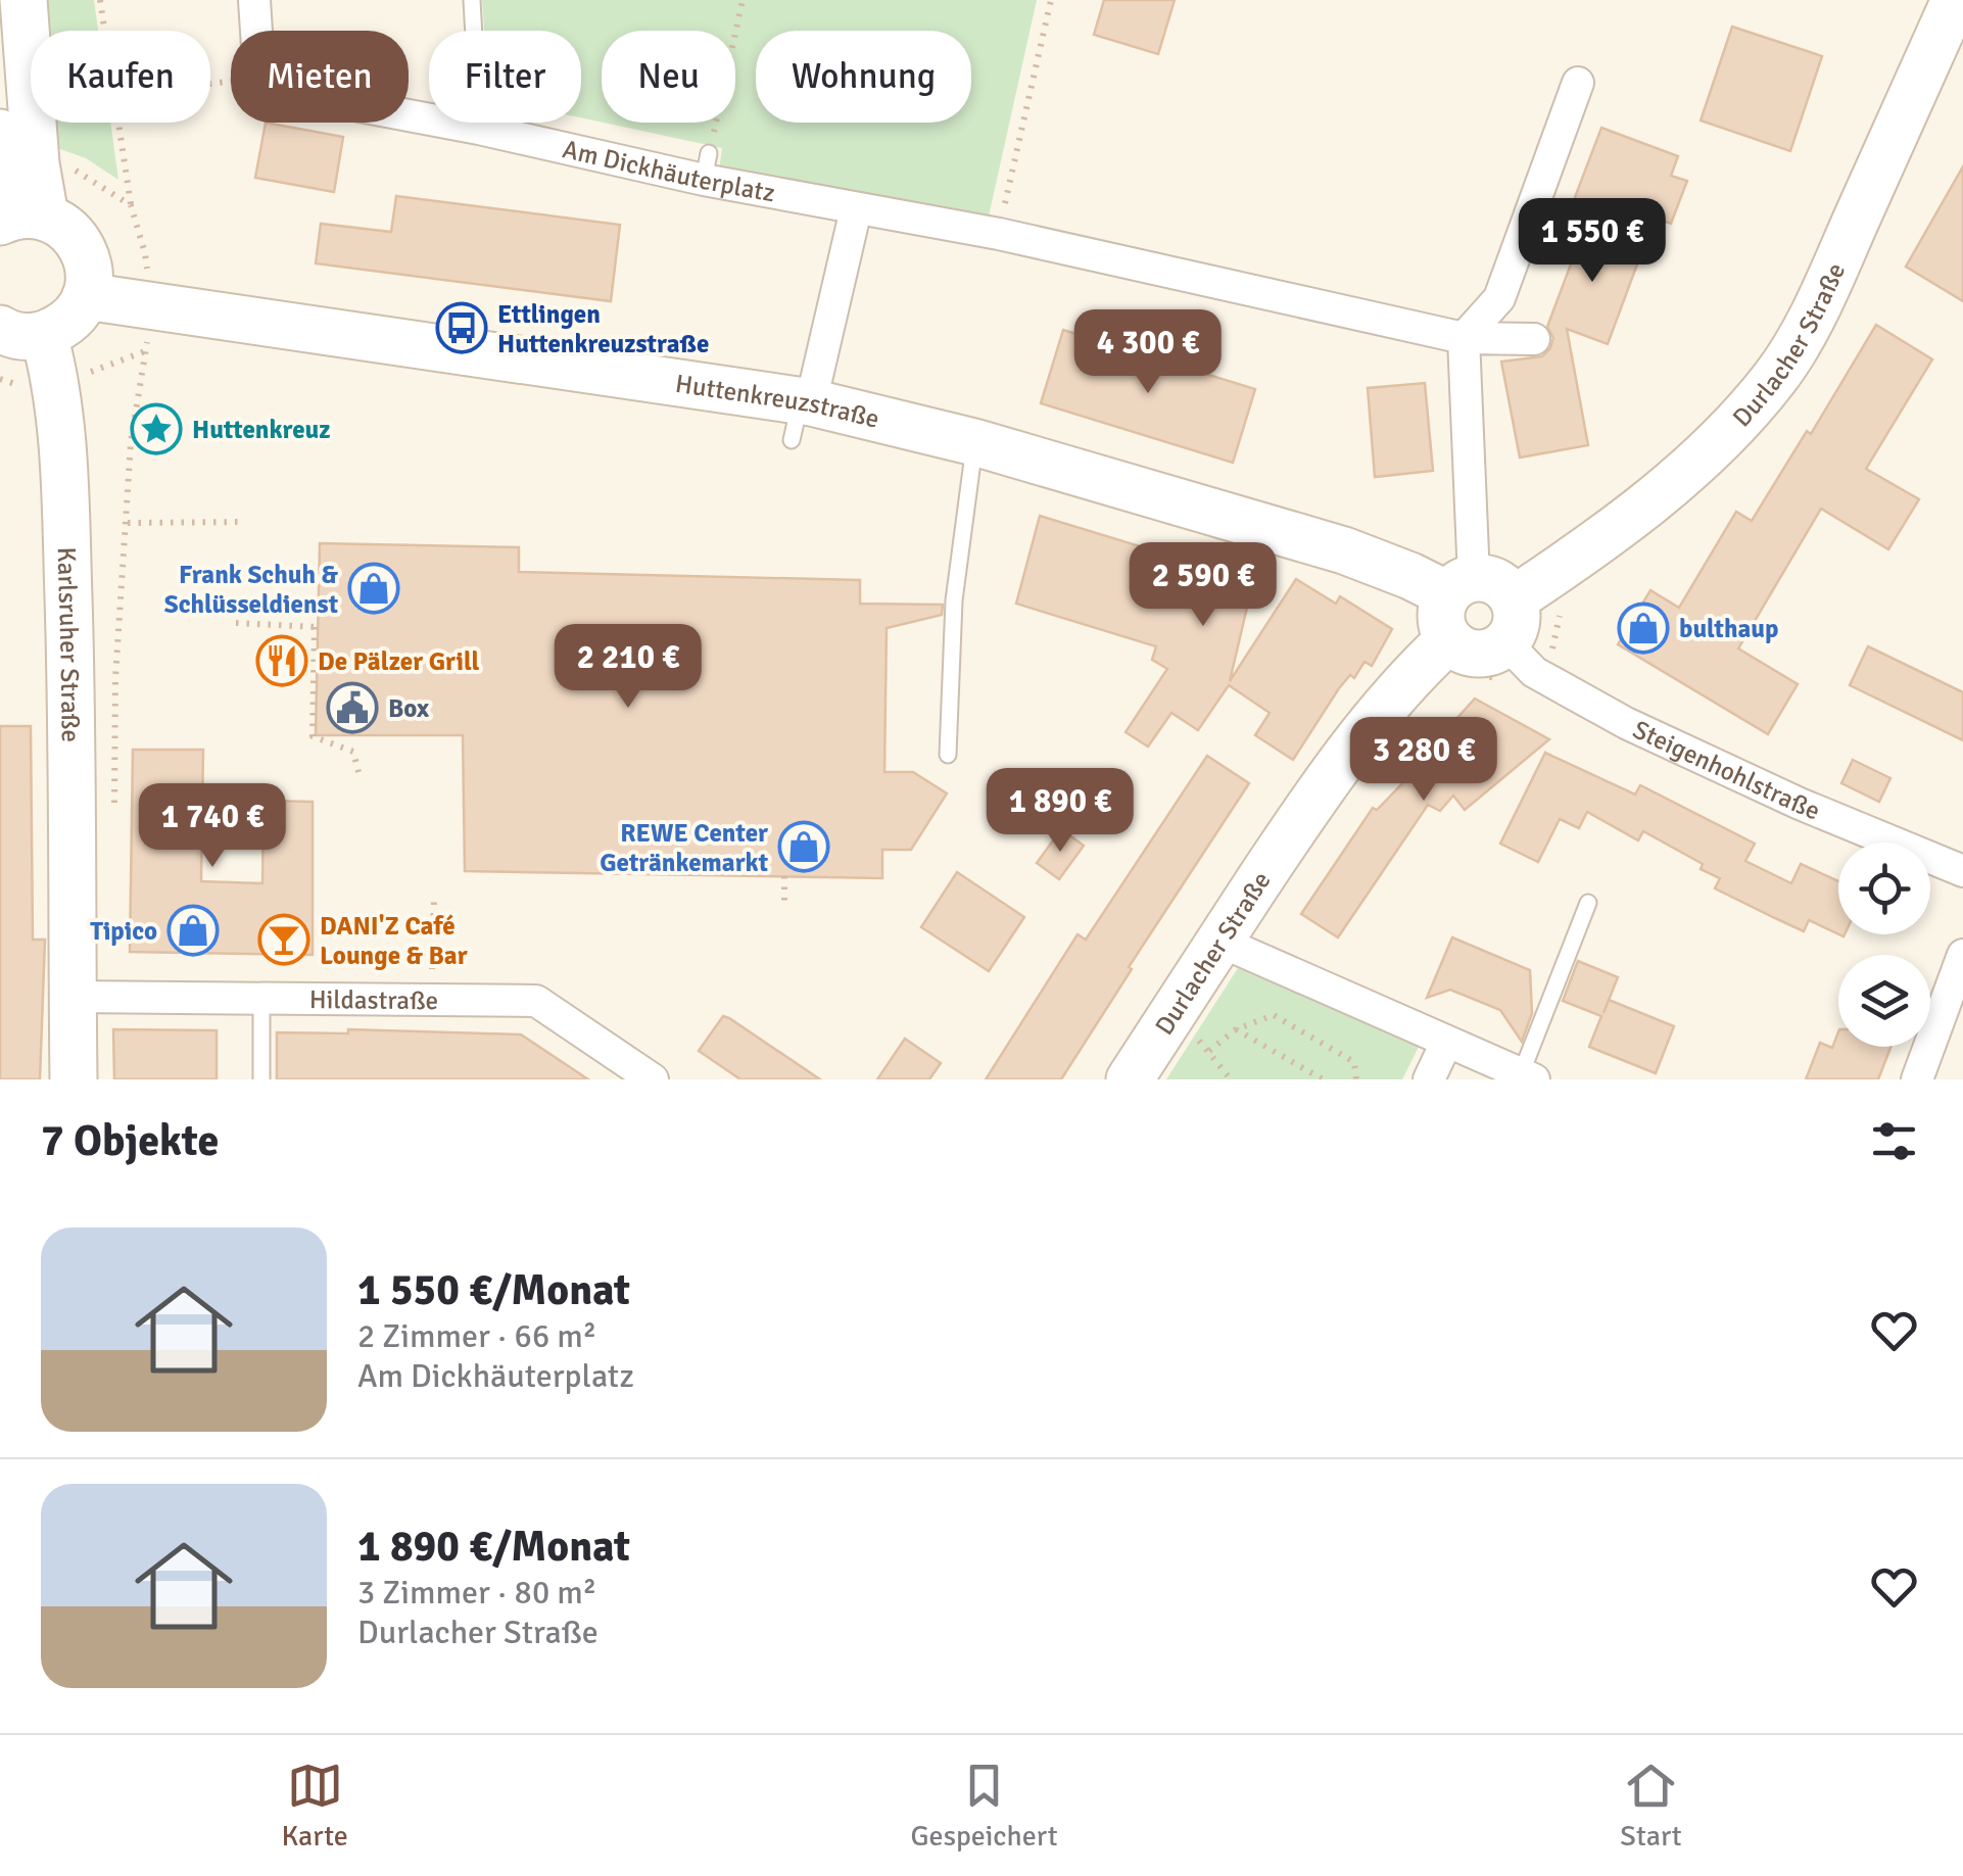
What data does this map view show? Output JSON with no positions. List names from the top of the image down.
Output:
{
  "streets": {
    "main road": ["Durlacher Straße", "Huttenkreuzstraße", "Karlsruher Straße"],
    "street": ["Am Dickhäuterplatz", "Steigenhohlstraße", "Hildastraße"]
  },
  "crossings": [
    ["Durlacher Straße", "Huttenkreuzstraße"],
    ["Durlacher Straße", "Steigenhohlstraße"],
    ["Karlsruher Straße", "Hildastraße"]
  ],
  "places": {
    "bus stop": ["Ettlingen Huttenkreuzstraße"],
    "place": ["Huttenkreuz"],
    "shop": [
      "Frank Schuh & Schlüsseldienst",
      "bulthaup",
      "REWE Center Getränkemarkt",
      "Tipico"
    ],
    "restaurant": ["De Pälzer Grill"],
    "public building": ["Box"],
    "bar": ["DANI'Z Café Lounge & Bar"]
  },
  "page": {
    "chip": [
      "Kaufen",
      "Mieten",
      "Filter",
      "Neu",
      "Wohnung"
    ],
    "price": [
      "1 550 €",
      "4 300 €",
      "2 590 €",
      "2 210 €",
      "3 280 €",
      "1 890 €",
      "1 740 €"
    ],
    "heading": "7 Objekte",
    "list": [
      {
        "name": "1 550 €/Monat",
        "note": "2 Zimmer · 66 m² · Am Dickhäuterplatz"
      },
      {
        "name": "1 890 €/Monat",
        "note": "3 Zimmer · 80 m² · Durlacher Straße"
      }
    ],
    "tabs": ["Karte", "Gespeichert", "Start"]
  }
}
